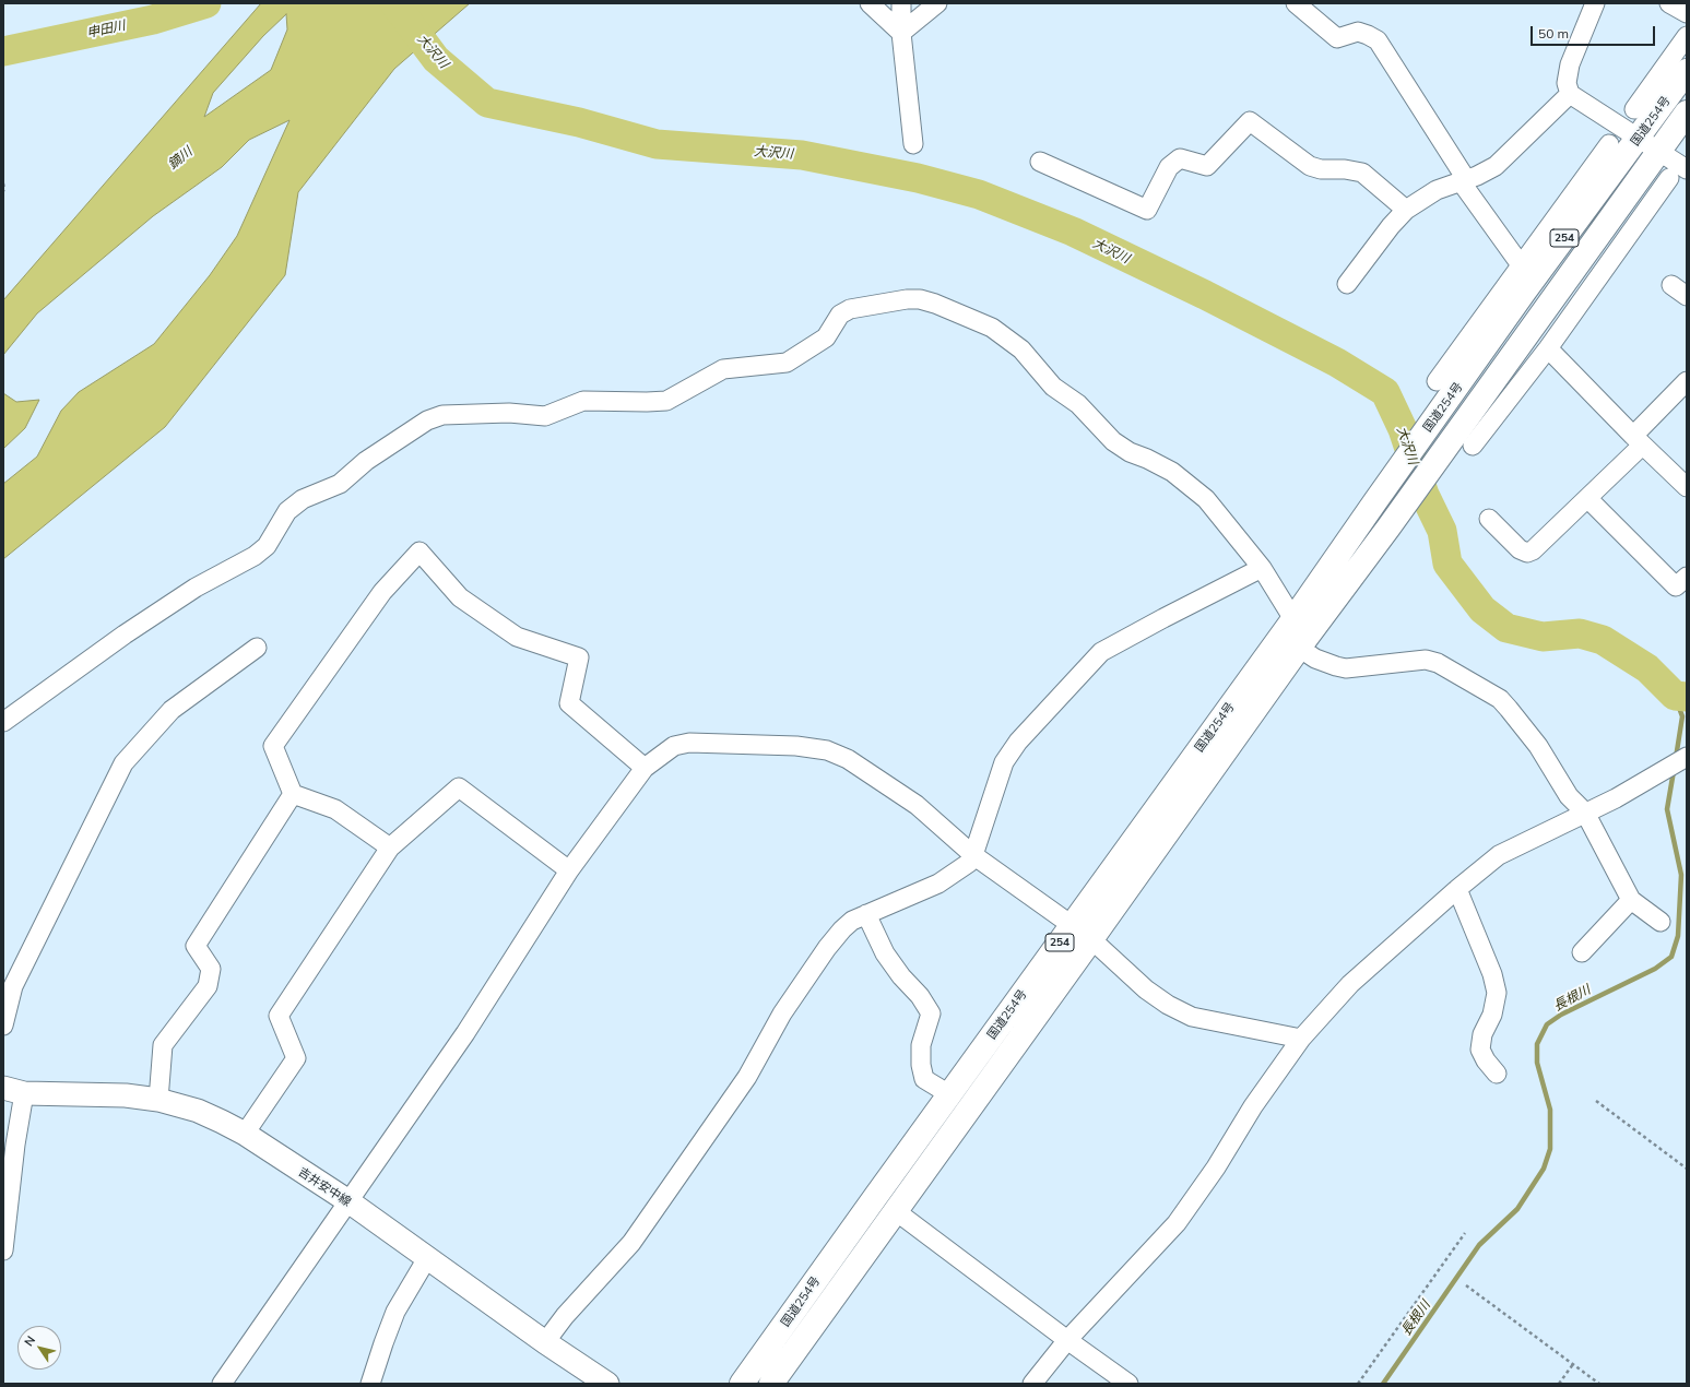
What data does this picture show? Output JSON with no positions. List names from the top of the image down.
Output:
{
  "streets": {
    "highway": ["国道254号", "254"],
    "main road": ["吉井安中線"]
  },
  "water": [
    "申田川",
    "大沢川",
    "鏑川",
    "長根川"
  ],
  "scale_bar": "50 m",
  "north": "top left"
}
